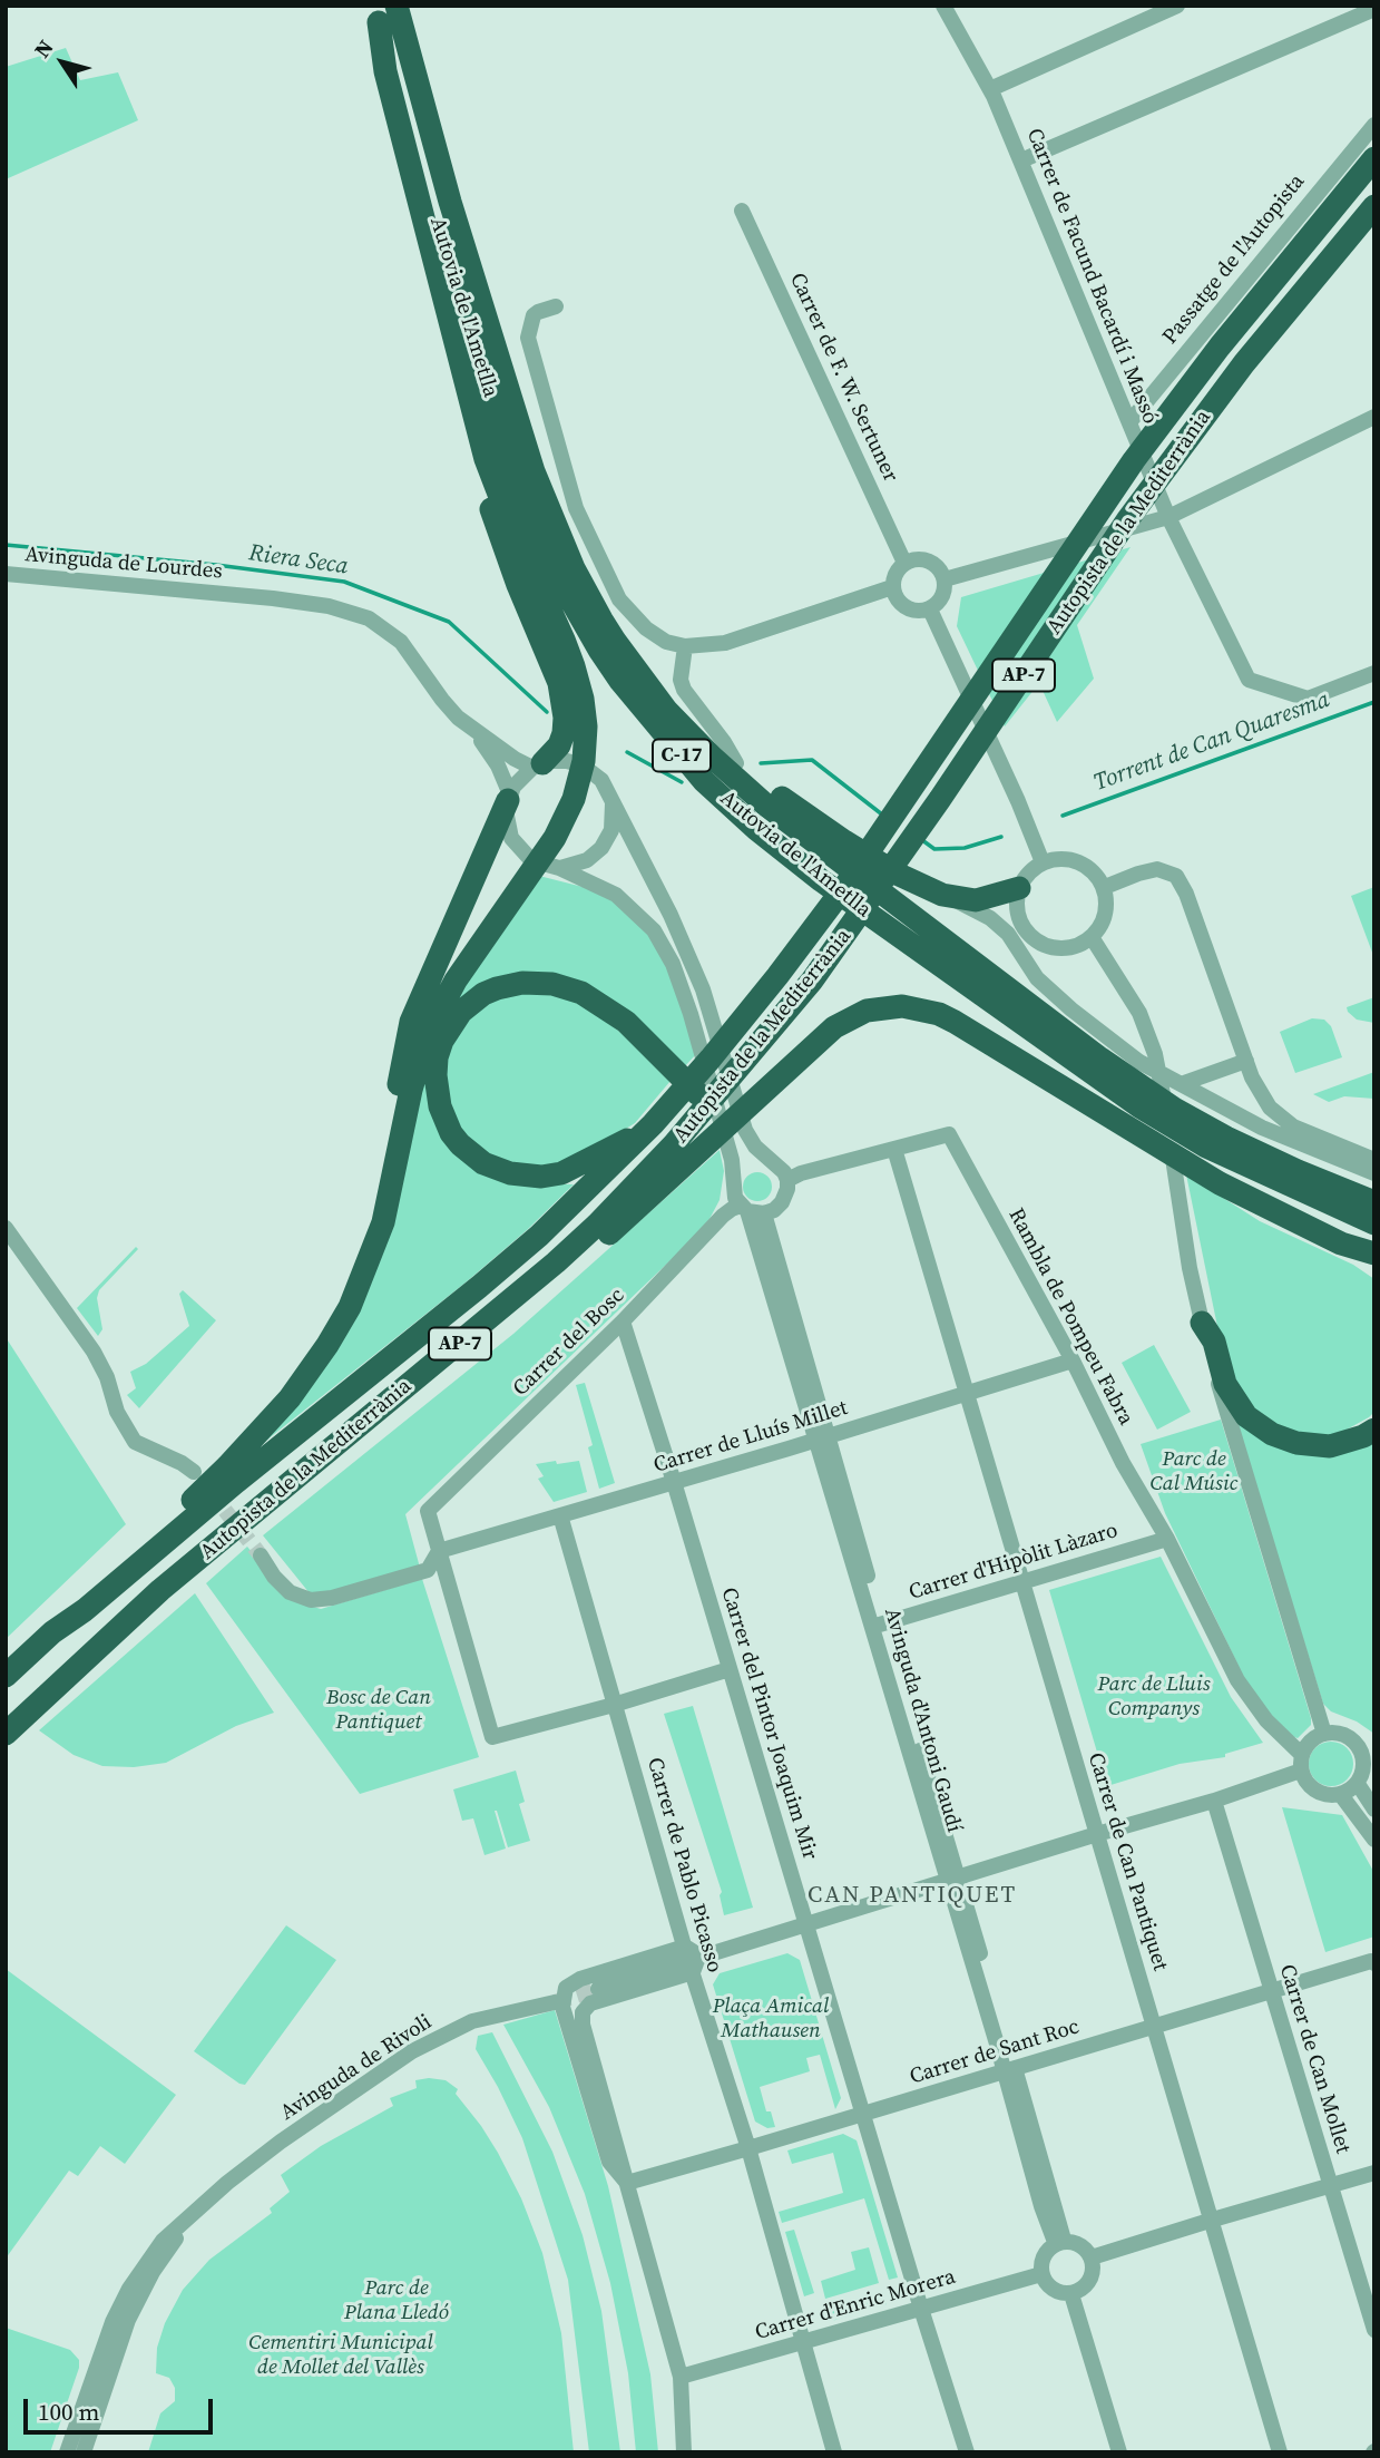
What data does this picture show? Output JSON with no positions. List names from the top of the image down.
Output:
{
  "streets": {
    "highway": [
      "Autovia de l'Ametlla",
      "Autopista de la Mediterrània",
      "AP-7",
      "C-17"
    ],
    "street": [
      "Passatge de l'Autopista",
      "Carrer de Facund Bacardí i Massó",
      "Carrer de F. W. Sertuner",
      "Avinguda de Lourdes",
      "Rambla de Pompeu Fabra",
      "Carrer del Bosc",
      "Carrer de Lluís Millet",
      "Carrer d'Hipòlit Làzaro",
      "Avinguda d'Antoni Gaudí",
      "Carrer del Pintor Joaquim Mir",
      "Carrer de Can Pantiquet",
      "Carrer de Pablo Picasso",
      "Carrer de Sant Roc",
      "Carrer de Can Mollet",
      "Avinguda de Rivoli",
      "Carrer d'Enric Morera"
    ]
  },
  "crossings": [
    ["Passatge de l'Autopista", "Carrer de Facund Bacardí i Massó"],
    ["Rambla de Pompeu Fabra", "Carrer de Lluís Millet"],
    ["Rambla de Pompeu Fabra", "Carrer d'Hipòlit Làzaro"],
    ["Rambla de Pompeu Fabra", "Carrer de Can Pantiquet"],
    ["Carrer del Bosc", "Carrer de Lluís Millet"],
    ["Carrer del Bosc", "Avinguda d'Antoni Gaudí"],
    ["Carrer del Bosc", "Carrer del Pintor Joaquim Mir"],
    ["Carrer de Lluís Millet", "Avinguda d'Antoni Gaudí"],
    ["Carrer de Lluís Millet", "Carrer del Pintor Joaquim Mir"],
    ["Carrer de Lluís Millet", "Carrer de Can Pantiquet"],
    ["Carrer de Lluís Millet", "Carrer de Pablo Picasso"],
    ["Carrer d'Hipòlit Làzaro", "Avinguda d'Antoni Gaudí"],
    ["Carrer d'Hipòlit Làzaro", "Carrer de Can Pantiquet"],
    ["Avinguda d'Antoni Gaudí", "Carrer de Sant Roc"],
    ["Avinguda d'Antoni Gaudí", "Carrer d'Enric Morera"],
    ["Carrer del Pintor Joaquim Mir", "Carrer de Sant Roc"],
    ["Carrer del Pintor Joaquim Mir", "Carrer d'Enric Morera"],
    ["Carrer de Can Pantiquet", "Carrer de Sant Roc"],
    ["Carrer de Pablo Picasso", "Carrer de Sant Roc"],
    ["Carrer de Pablo Picasso", "Carrer d'Enric Morera"],
    ["Carrer de Sant Roc", "Carrer de Can Mollet"]
  ],
  "districts": ["CAN PANTIQUET"],
  "water": ["Riera Seca", "Torrent de Can Quaresma"],
  "parks": [
    "Parc de Cal Músic",
    "Parc de Lluis Companys",
    "Bosc de Can Pantiquet",
    "Plaça Amical Mathausen",
    "Parc de Plana Lledó",
    "Cementiri Municipal de Mollet del Vallès"
  ],
  "scale_bar": "100 m",
  "north": "top left"
}
